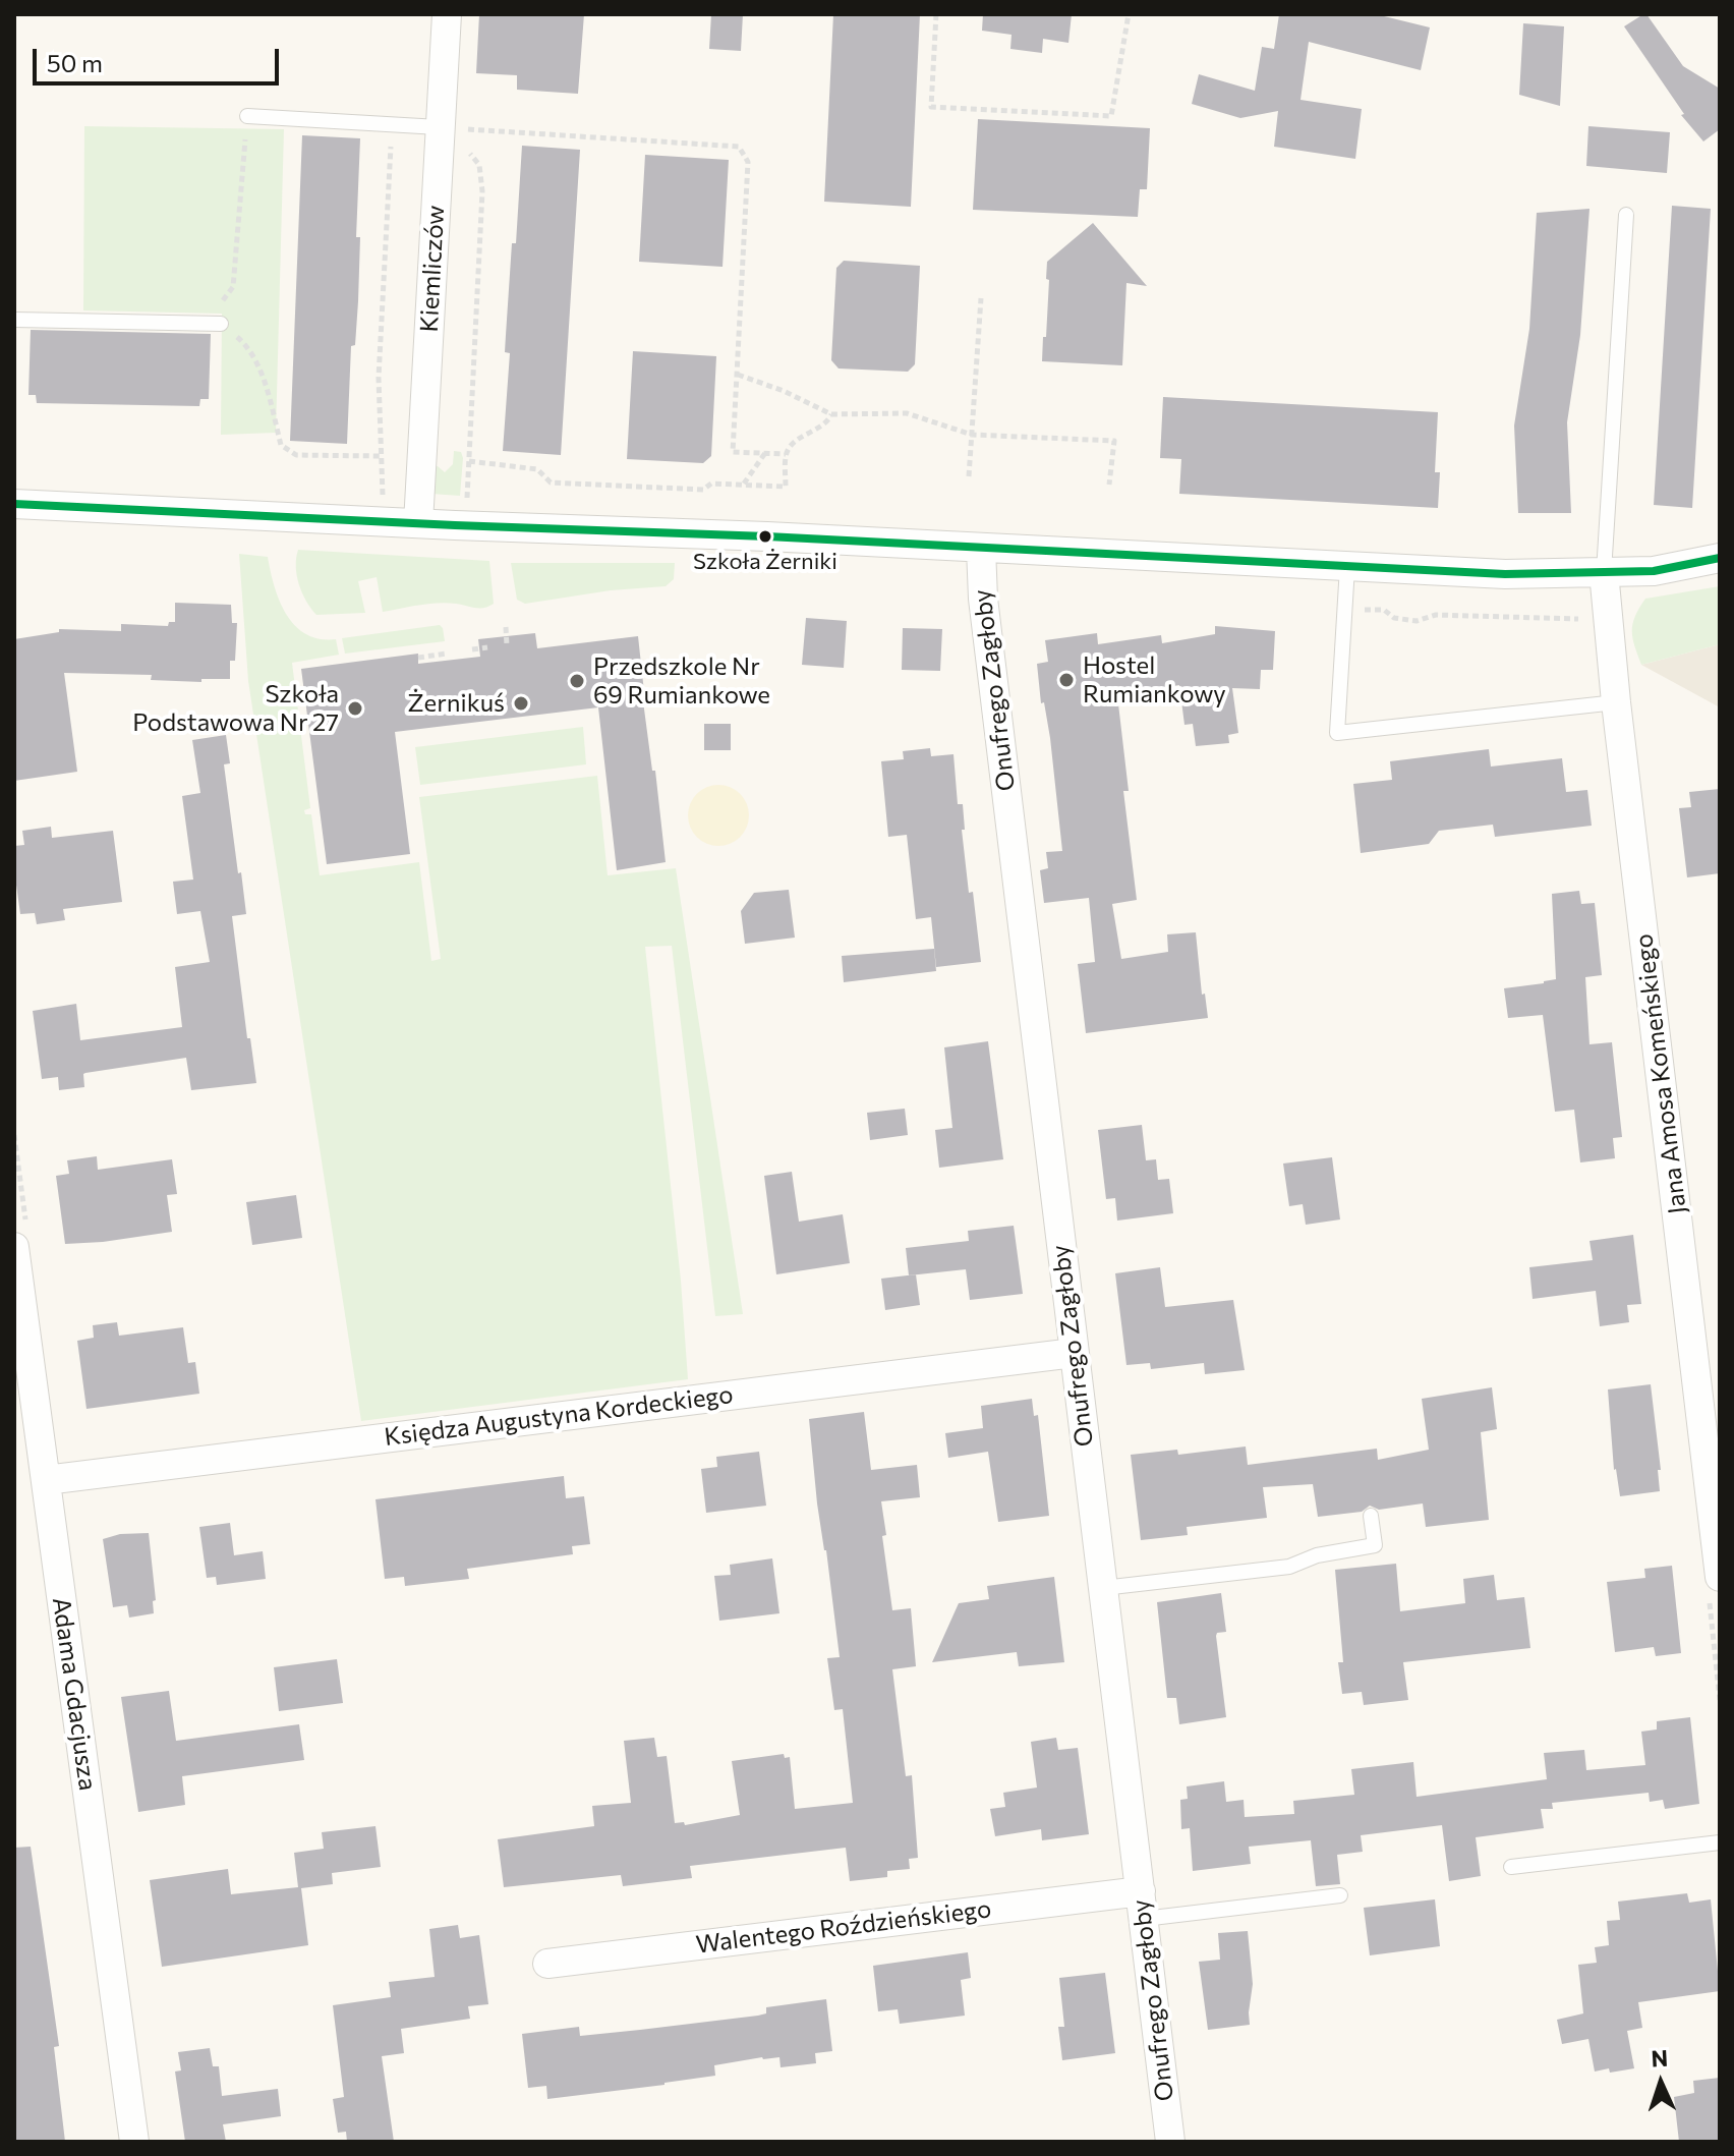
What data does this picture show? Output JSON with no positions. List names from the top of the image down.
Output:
{
  "streets": {
    "street": [
      "Kiemliczów",
      "Onufrego Zagłoby",
      "Jana Amosa Komeńskiego",
      "Księdza Augustyna Kordeckiego",
      "Adama Gdacjusza",
      "Walentego Roździeńskiego"
    ]
  },
  "crossings": [
    ["Onufrego Zagłoby", "Księdza Augustyna Kordeckiego"],
    ["Onufrego Zagłoby", "Walentego Roździeńskiego"],
    ["Księdza Augustyna Kordeckiego", "Adama Gdacjusza"]
  ],
  "places": [
    "Szkoła Żerniki",
    "Hostel Rumiankowy",
    "Przedszkole Nr 69 Rumiankowe",
    "Żernikuś",
    "Szkoła Podstawowa Nr 27"
  ],
  "scale_bar": "50 m",
  "north": "top"
}
